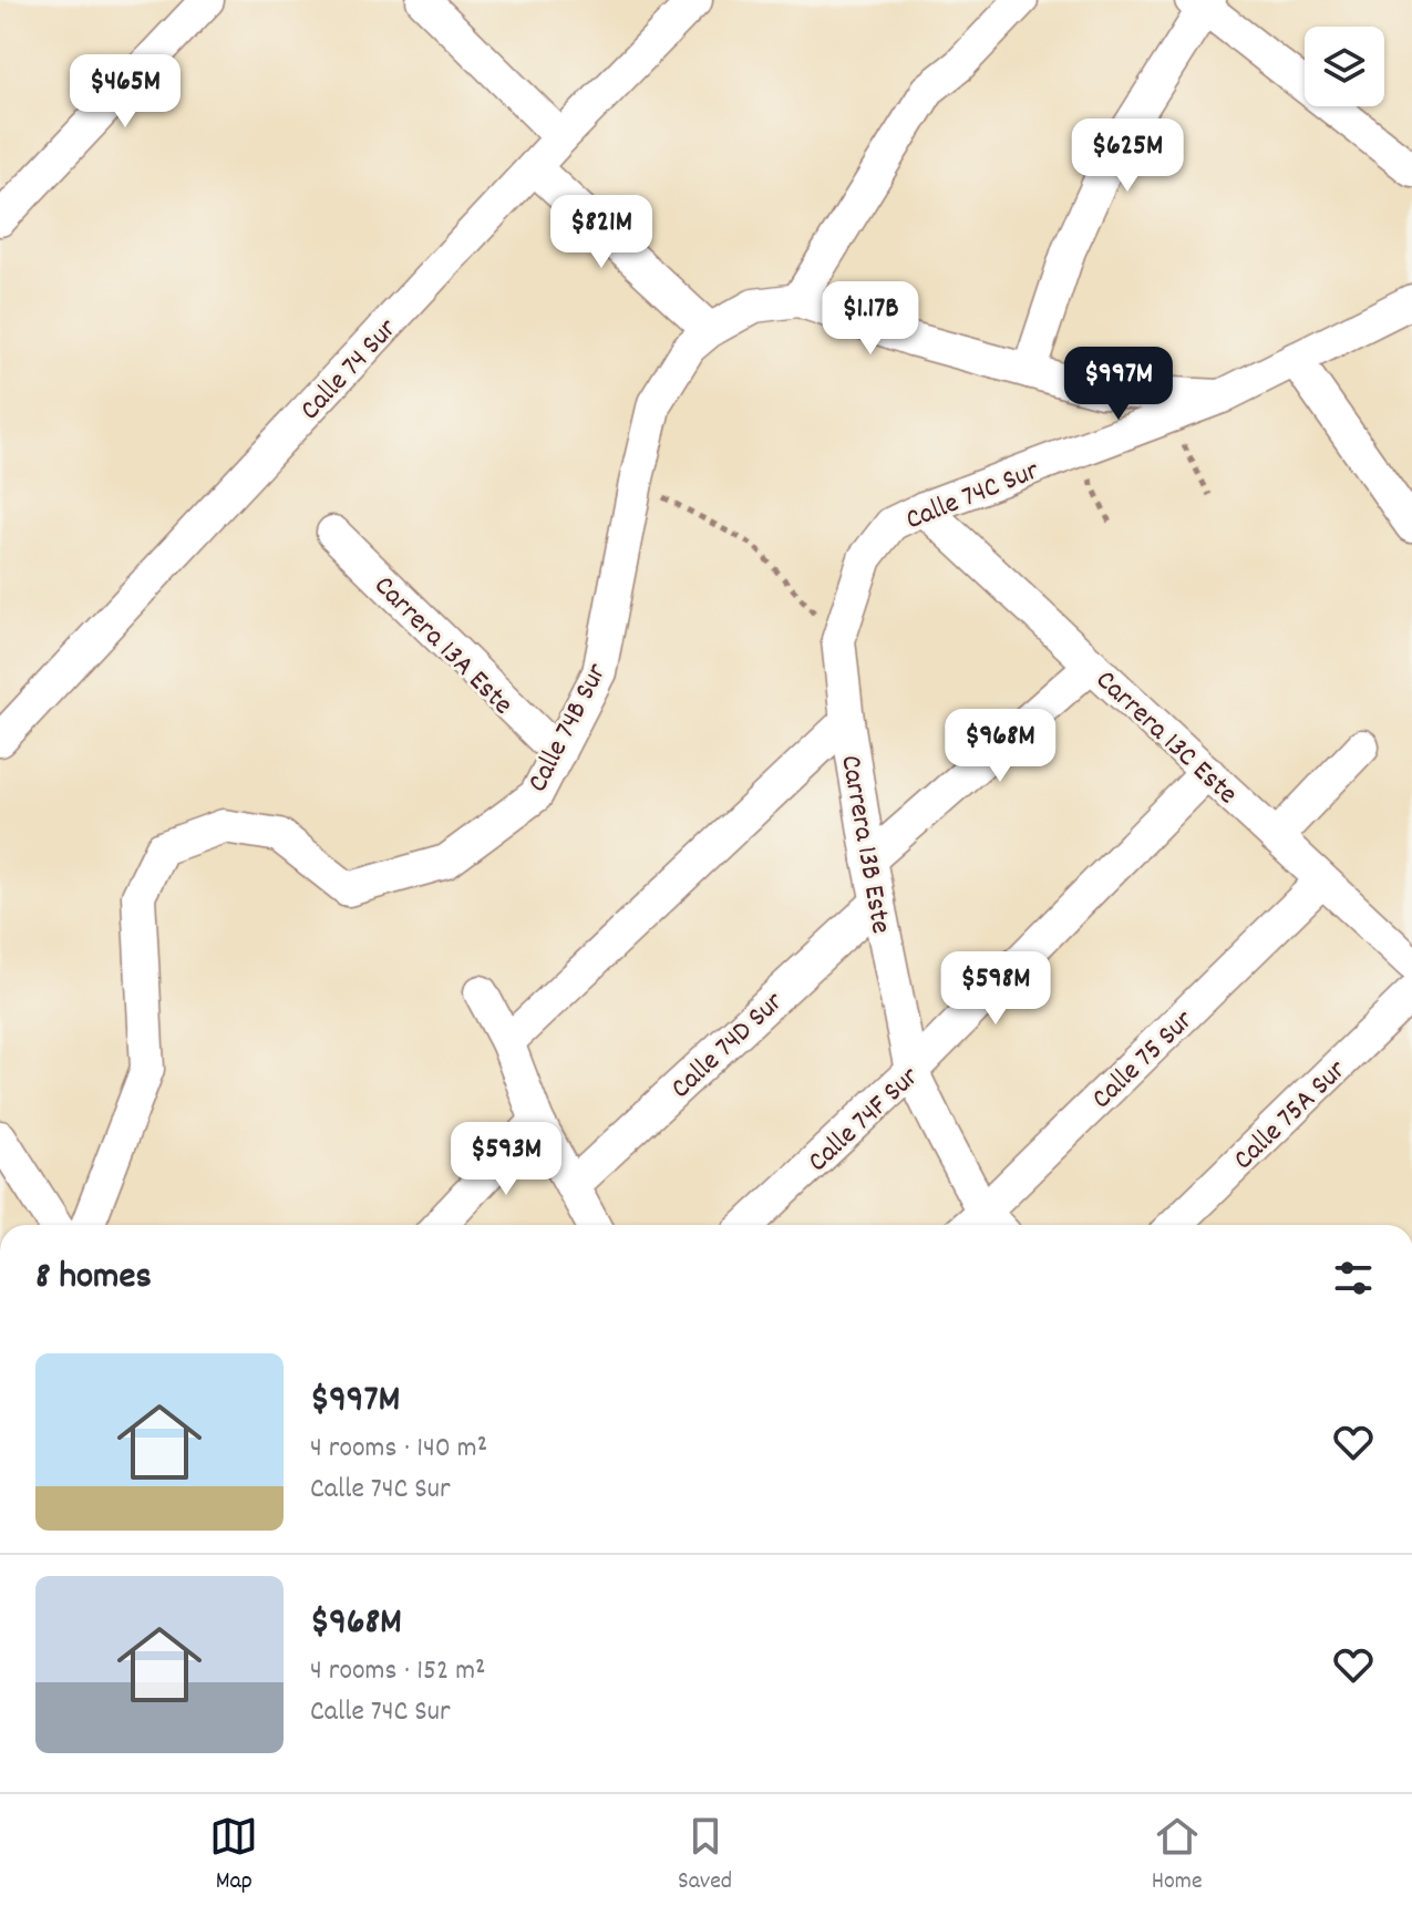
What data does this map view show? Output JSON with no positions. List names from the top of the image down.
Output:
{
  "streets": {
    "street": [
      "Calle 74 Sur",
      "Calle 74C Sur",
      "Carrera 13A Este",
      "Calle 74B Sur",
      "Carrera 13C Este",
      "Carrera 13B Este",
      "Calle 74D Sur",
      "Calle 75 Sur",
      "Calle 75A Sur",
      "Calle 74F Sur"
    ]
  },
  "crossings": [
    ["Calle 74C Sur", "Calle 74B Sur"],
    ["Calle 74C Sur", "Carrera 13C Este"],
    ["Calle 74C Sur", "Carrera 13B Este"],
    ["Carrera 13A Este", "Calle 74B Sur"],
    ["Carrera 13C Este", "Calle 75 Sur"],
    ["Carrera 13C Este", "Calle 74F Sur"],
    ["Carrera 13B Este", "Calle 74D Sur"],
    ["Carrera 13B Este", "Calle 75 Sur"],
    ["Carrera 13B Este", "Calle 74F Sur"]
  ],
  "page": {
    "price": [
      "$465M",
      "$625M",
      "$821M",
      "$1.17B",
      "$997M",
      "$968M",
      "$598M",
      "$593M"
    ],
    "heading": "8 homes",
    "list": [
      {
        "name": "$997M",
        "note": "4 rooms · 140 m² · Calle 74C Sur"
      },
      {
        "name": "$968M",
        "note": "4 rooms · 152 m² · Calle 74C Sur"
      }
    ],
    "tabs": ["Map", "Saved", "Home"]
  }
}
